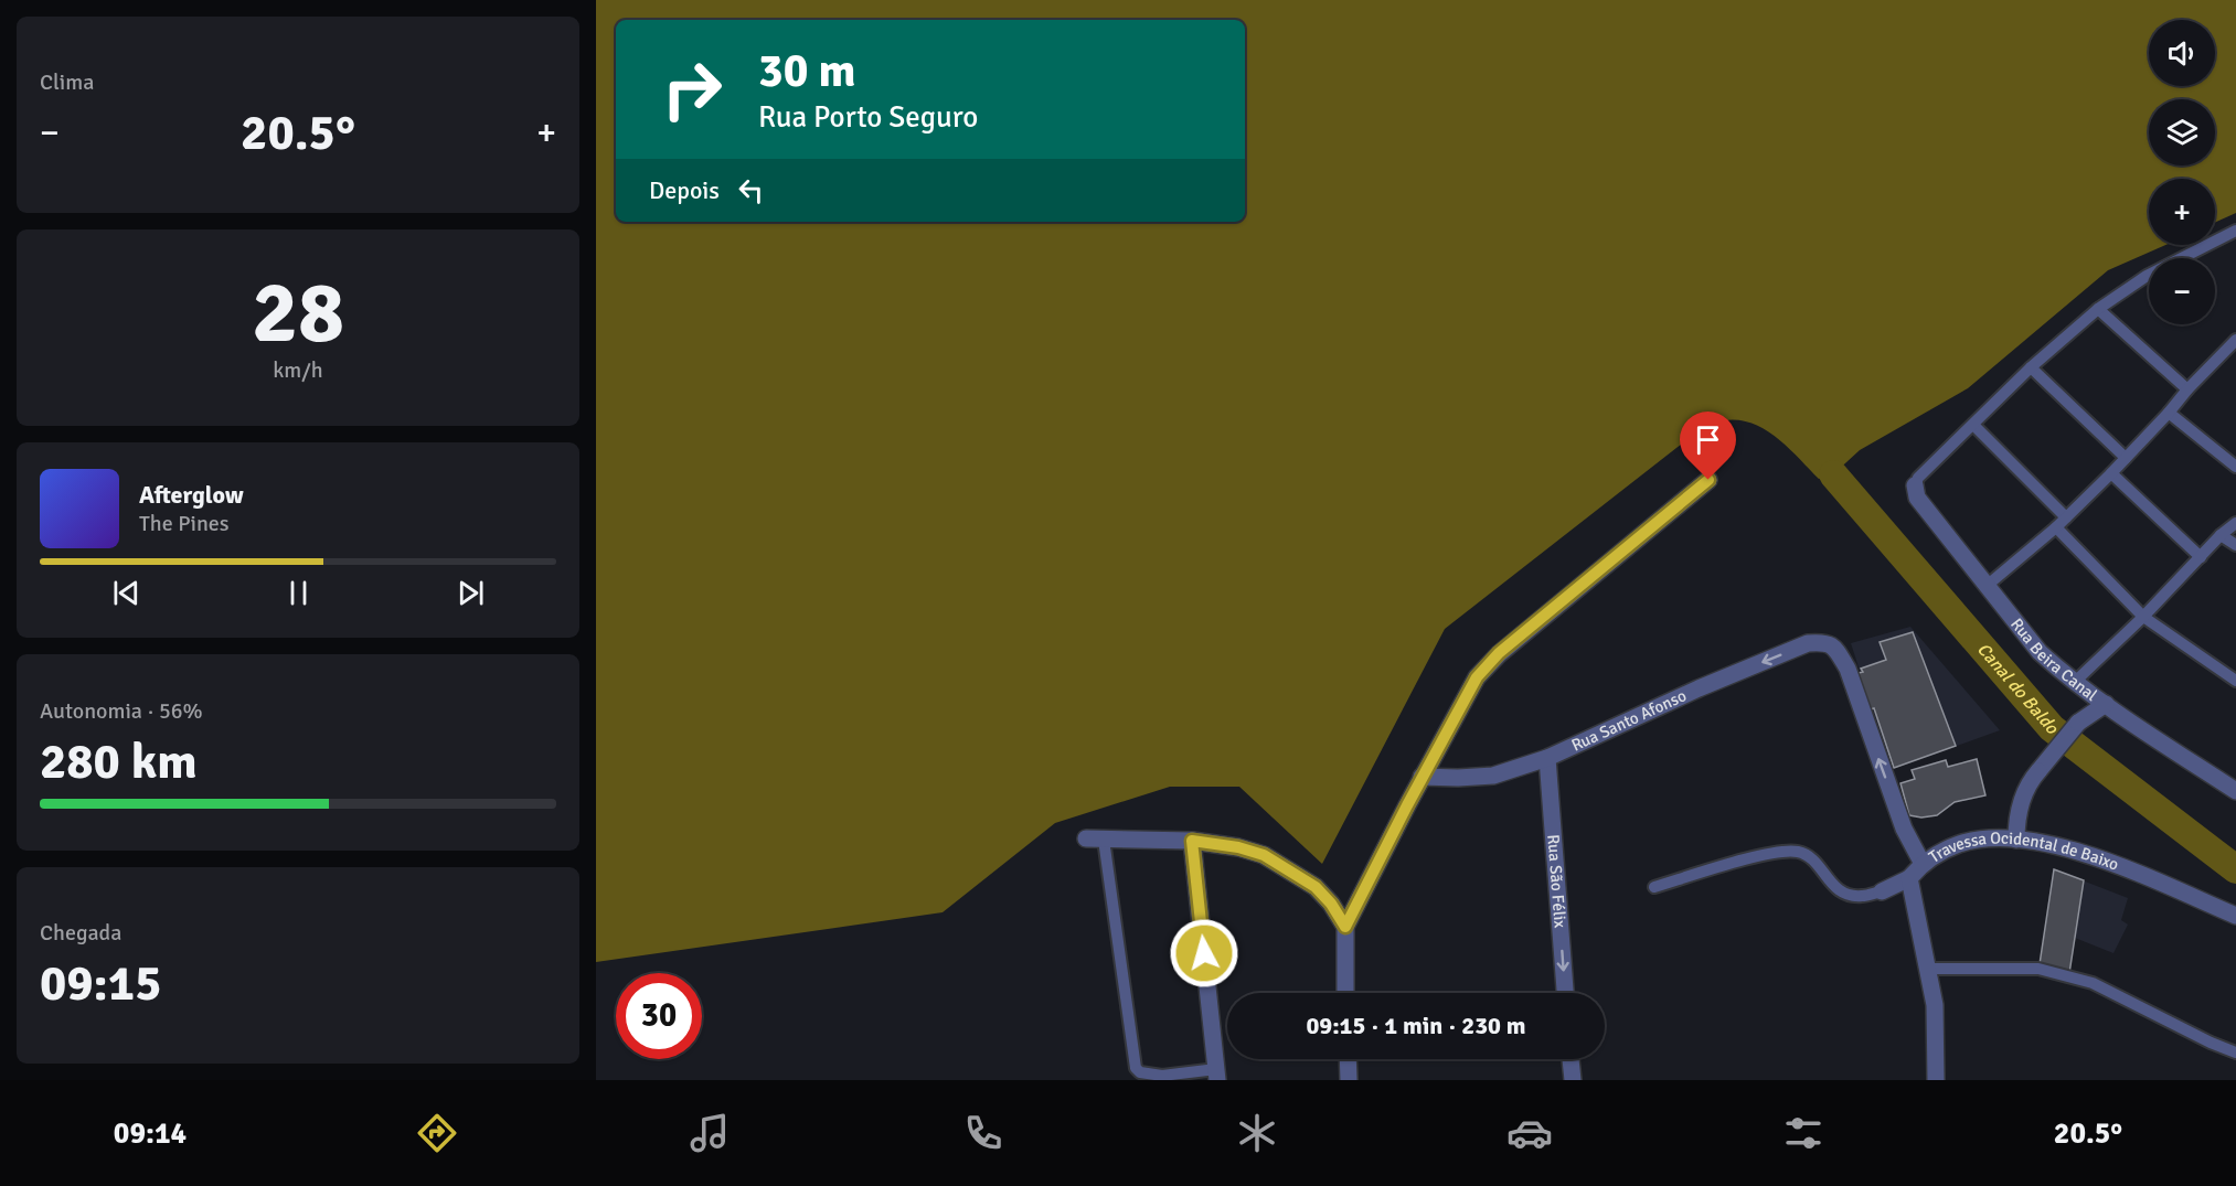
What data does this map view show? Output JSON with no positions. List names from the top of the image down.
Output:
{
  "streets": {
    "street": [
      "Rua Beira Canal",
      "Rua Santo Afonso",
      "Travessa Ocidental de Baixo",
      "Rua São Félix"
    ]
  },
  "crossings": [
    ["Rua Santo Afonso", "Travessa Ocidental de Baixo"],
    ["Rua Santo Afonso", "Rua São Félix"]
  ],
  "one_way": ["Rua Santo Afonso", "Travessa Ocidental de Baixo", "Rua São Félix"],
  "water": ["Canal do Baldo"],
  "page": {
    "tile": [
      "Clima",
      ["28", "km/h"],
      ["Autonomia · 56%", "280 km"],
      ["Chegada", "09:15"]
    ],
    "map_buttons": ["+", "−"],
    "turn": ["30 m", "Rua Porto Seguro"],
    "heat": ["−", "20.5°", "+"],
    "then": "Depois",
    "song": ["Afterglow", "The Pines"],
    "limit": "30",
    "trip": "09:15 · 1 min · 230 m",
    "tabs": ["09:14", "20.5°"]
  }
}
